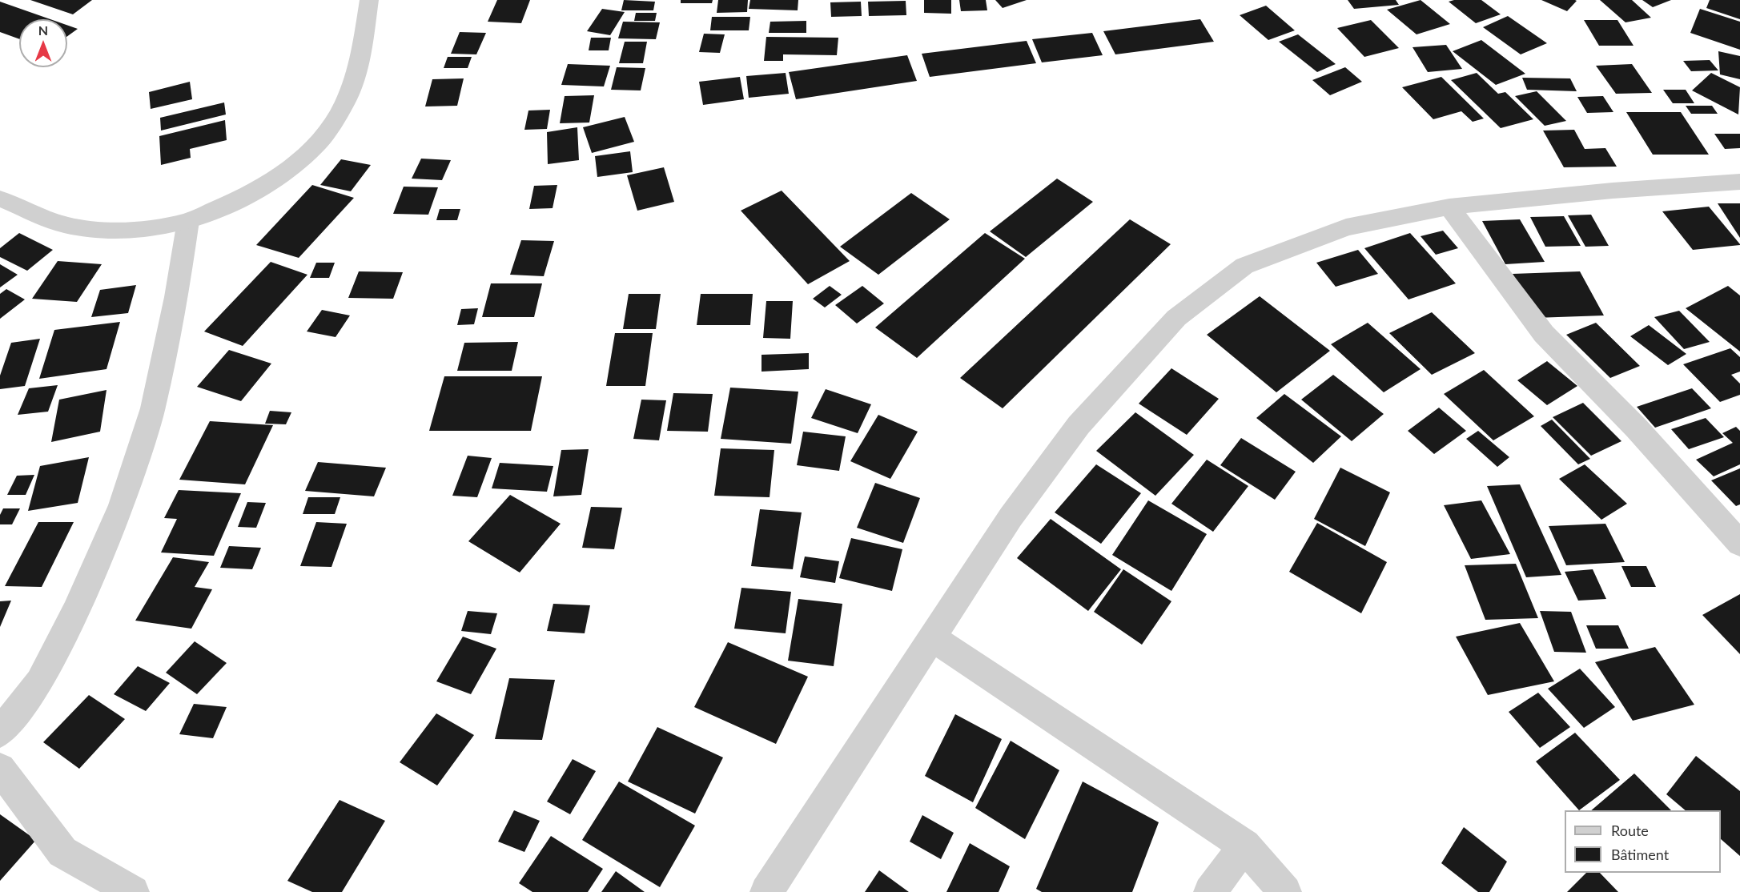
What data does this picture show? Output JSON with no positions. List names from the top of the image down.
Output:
{
  "legend": ["Route", "Bâtiment"],
  "north": "top"
}
